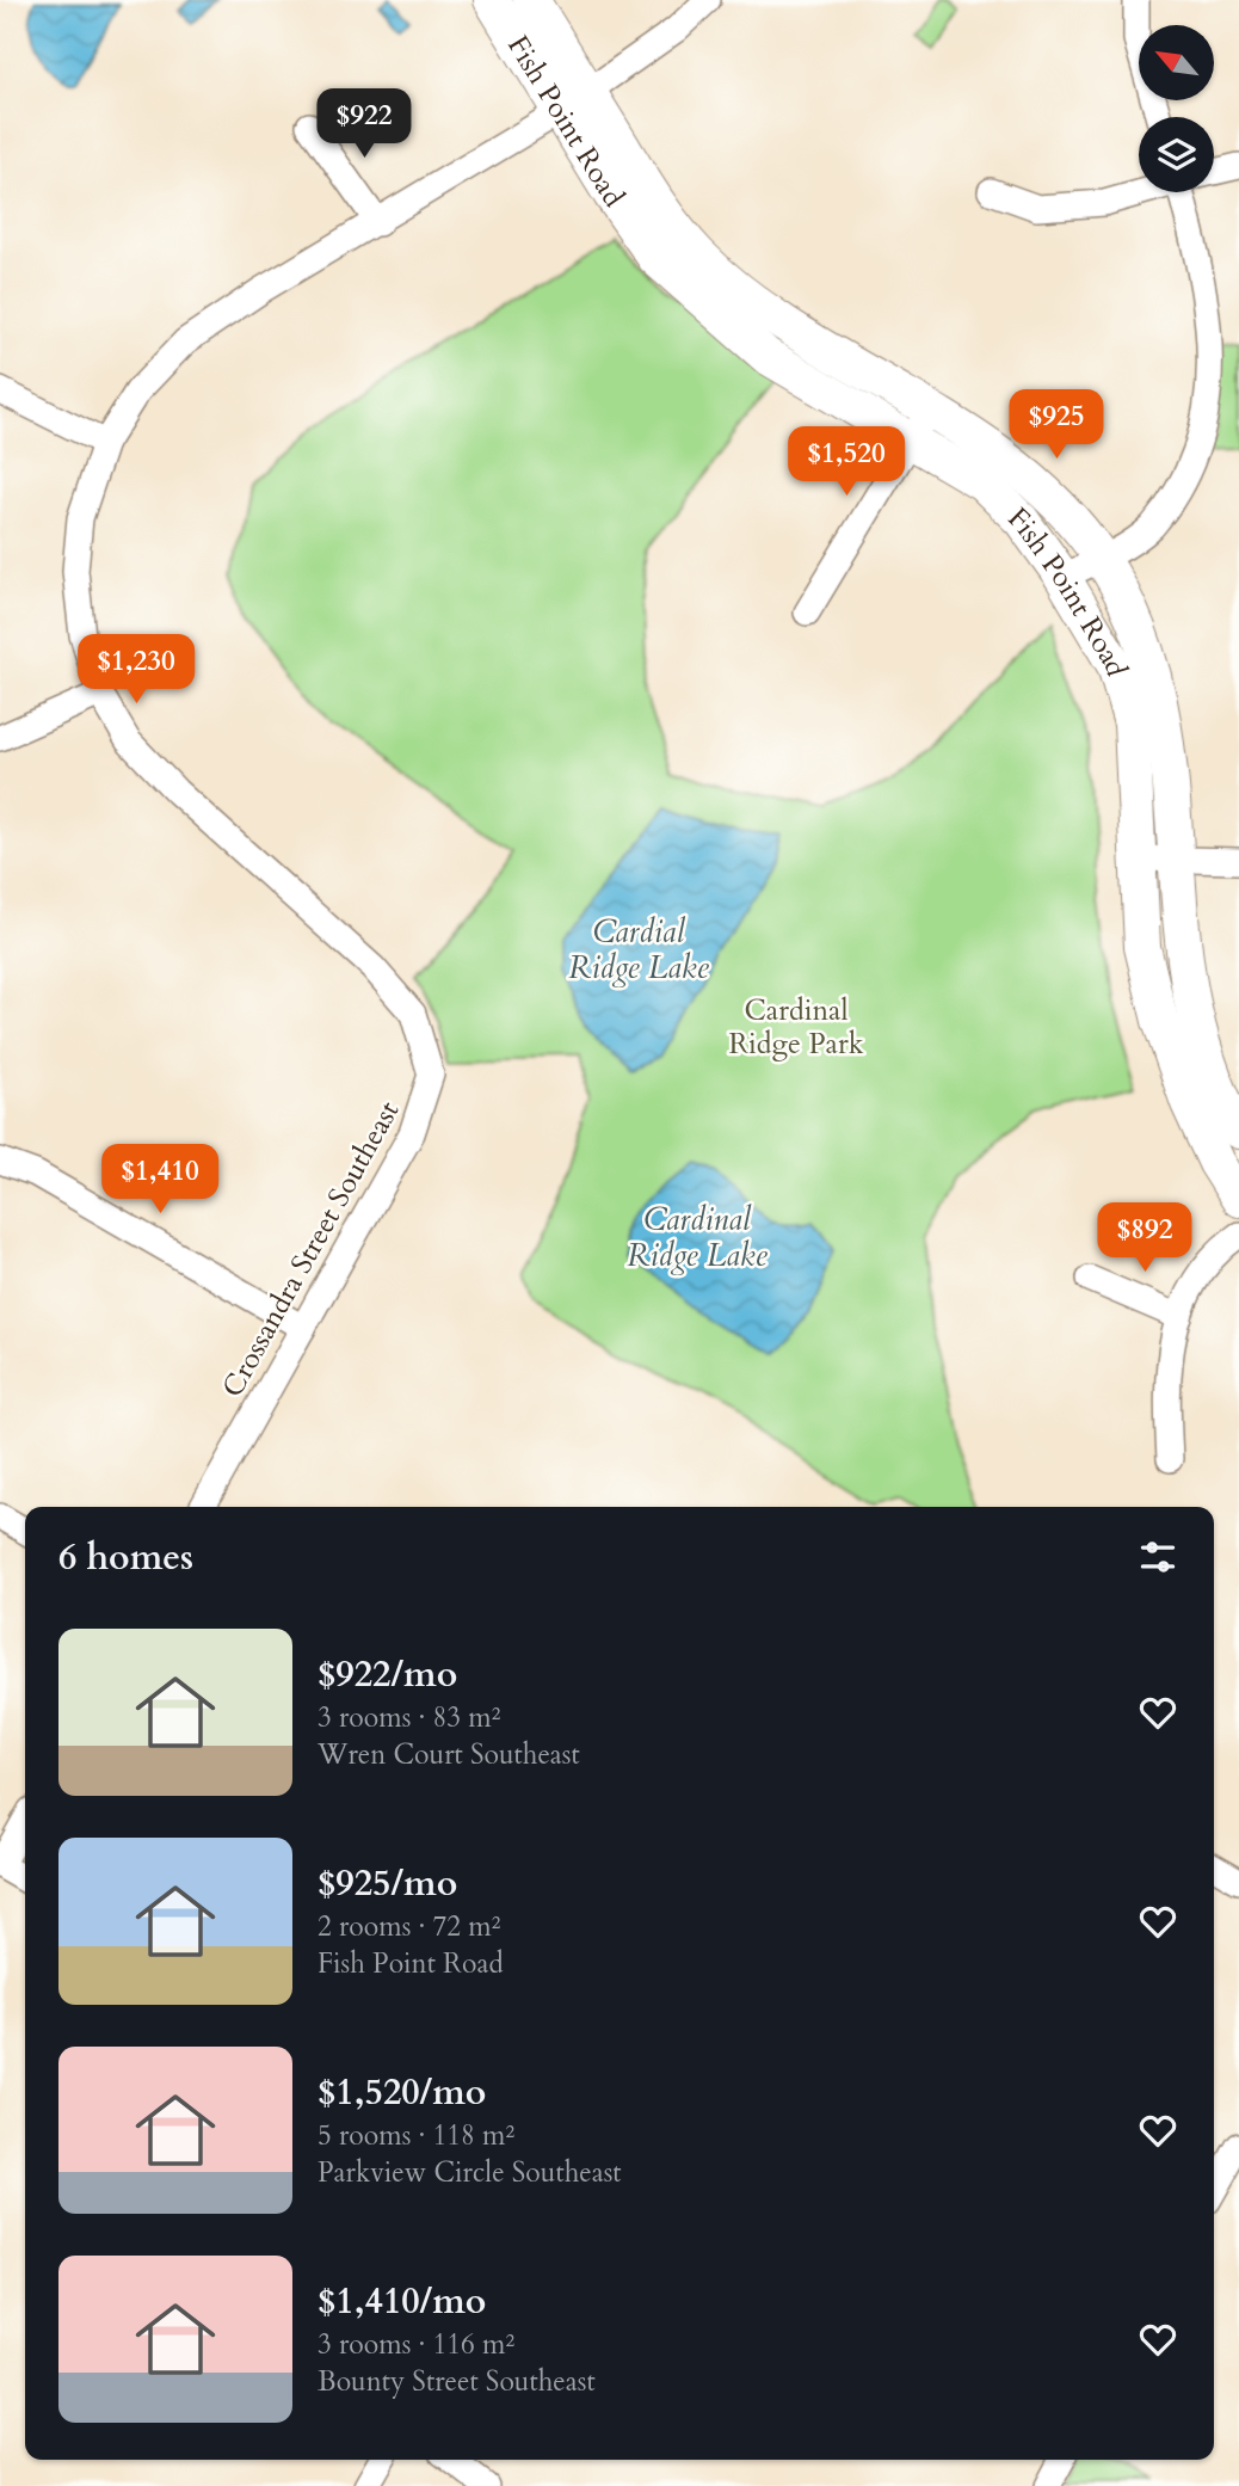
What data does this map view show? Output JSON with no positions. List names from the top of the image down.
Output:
{
  "streets": {
    "street": ["Fish Point Road", "Crossandra Street Southeast"]
  },
  "crossings": [
    ["Fish Point Road", "Crossandra Street Southeast"]
  ],
  "water": ["Cardial Ridge Lake", "Cardinal Ridge Lake"],
  "parks": ["Cardinal Ridge Park"],
  "north": "top left",
  "page": {
    "price": [
      "$922",
      "$925",
      "$1,520",
      "$1,230",
      "$1,410",
      "$892"
    ],
    "heading": "6 homes",
    "list": [
      {
        "name": "$922/mo",
        "note": "3 rooms · 83 m² · Wren Court Southeast"
      },
      {
        "name": "$925/mo",
        "note": "2 rooms · 72 m² · Fish Point Road"
      },
      {
        "name": "$1,520/mo",
        "note": "5 rooms · 118 m² · Parkview Circle Southeast"
      },
      {
        "name": "$1,410/mo",
        "note": "3 rooms · 116 m² · Bounty Street Southeast"
      }
    ]
  }
}
